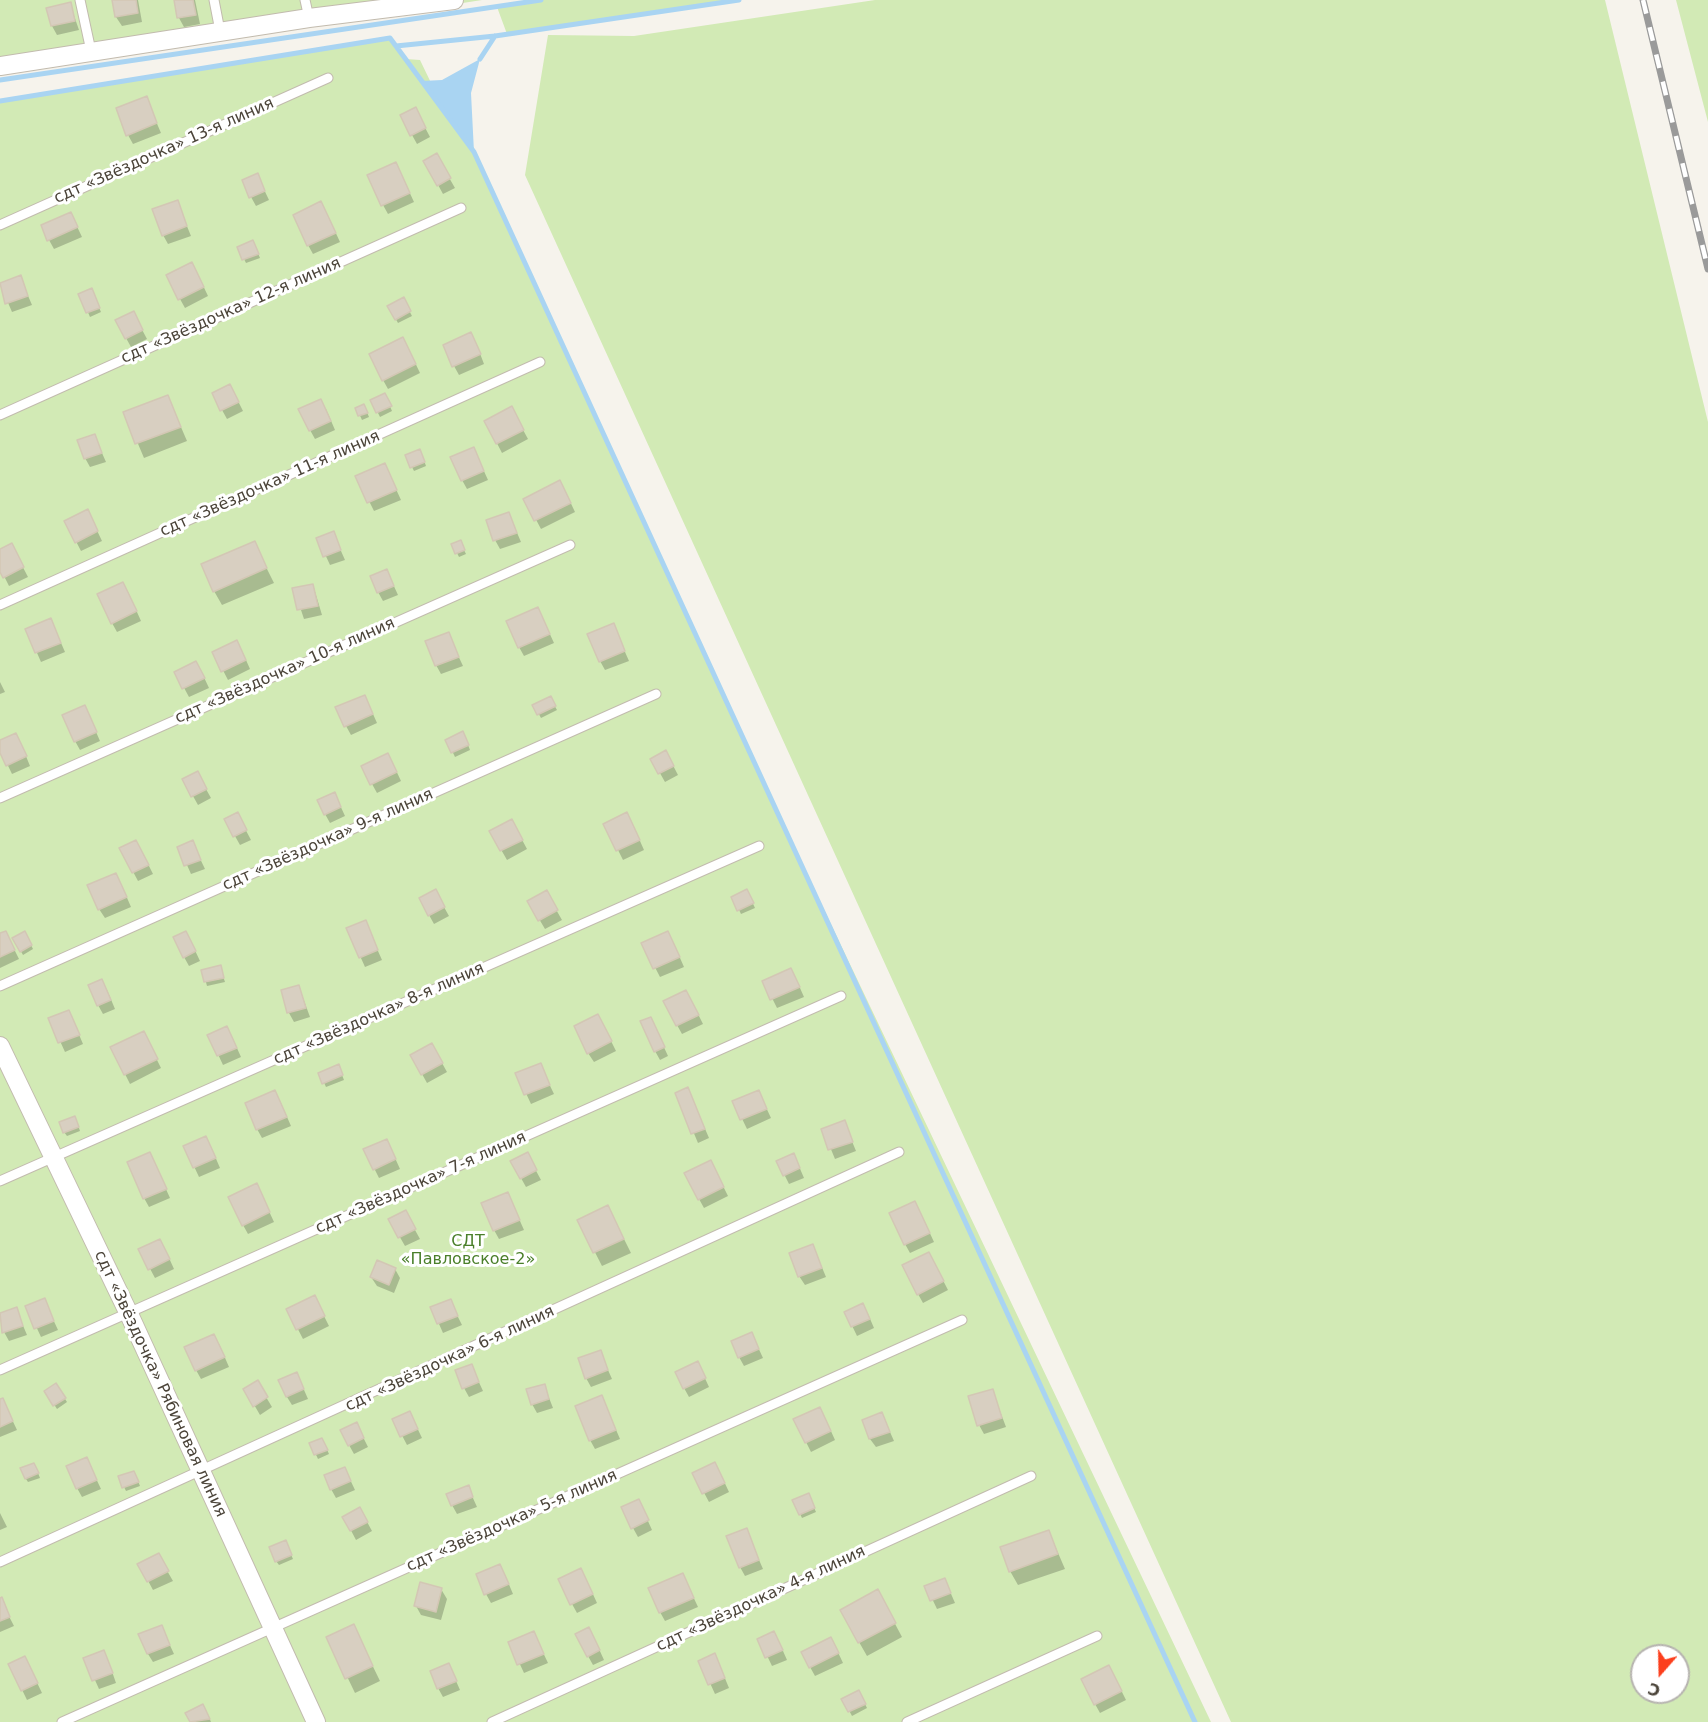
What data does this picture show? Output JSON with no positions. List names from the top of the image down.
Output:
{
  "streets": {
    "street": ["сдт «Звёздочка» Рябиновая линия"],
    "lane": [
      "сдт «Звёздочка» 13-я линия",
      "сдт «Звёздочка» 12-я линия",
      "сдт «Звёздочка» 11-я линия",
      "сдт «Звёздочка» 10-я линия",
      "сдт «Звёздочка» 9-я линия",
      "сдт «Звёздочка» 8-я линия",
      "сдт «Звёздочка» 7-я линия",
      "сдт «Звёздочка» 6-я линия",
      "сдт «Звёздочка» 5-я линия",
      "сдт «Звёздочка» 4-я линия"
    ]
  },
  "crossings": [
    ["сдт «Звёздочка» 8-я линия", "сдт «Звёздочка» Рябиновая линия"],
    ["сдт «Звёздочка» 7-я линия", "сдт «Звёздочка» Рябиновая линия"],
    ["сдт «Звёздочка» 6-я линия", "сдт «Звёздочка» Рябиновая линия"],
    ["сдт «Звёздочка» Рябиновая линия", "сдт «Звёздочка» 5-я линия"]
  ],
  "parks": ["СДТ «Павловское-2»"],
  "north": "bottom"
}
